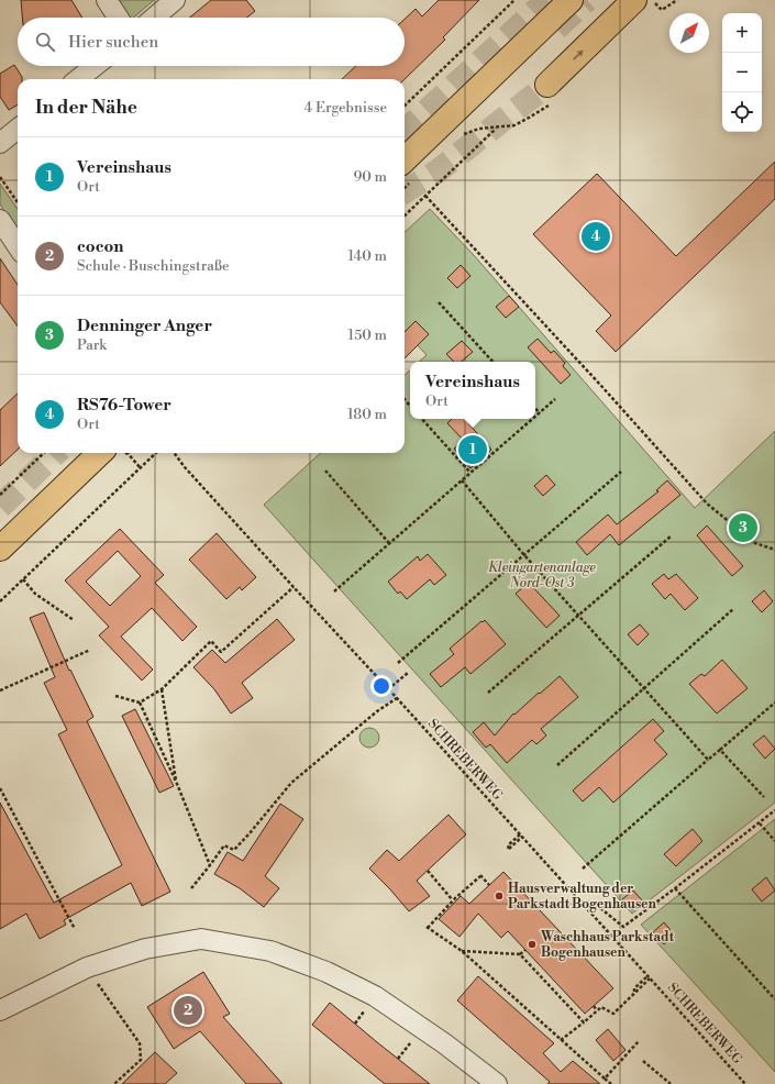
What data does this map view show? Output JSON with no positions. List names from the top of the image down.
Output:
{
  "streets": {
    "path": ["SCHREBERWEG"]
  },
  "parks": ["Kleingartenanlage Nord-Ost 3"],
  "places": ["Hausverwaltung der Parkstadt Bogenhausen", "Waschhaus Parkstadt Bogenhausen"],
  "north": "top right",
  "page": {
    "map_buttons": ["+", "−"],
    "search": "Hier suchen",
    "heading": ["In der Nähe", "4 Ergebnisse"],
    "list": [
      {
        "mark": "1",
        "name": "Vereinshaus",
        "note": "Ort",
        "value": "90 m"
      },
      {
        "mark": "2",
        "name": "cocon",
        "note": "Schule · Buschingstraße",
        "value": "140 m"
      },
      {
        "mark": "3",
        "name": "Denninger Anger",
        "note": "Park",
        "value": "150 m"
      },
      {
        "mark": "4",
        "name": "RS76-Tower",
        "note": "Ort",
        "value": "180 m"
      }
    ],
    "pins": [
      "4",
      "1",
      "3",
      "2"
    ],
    "popup": ["Vereinshaus", "Ort"]
  }
}
